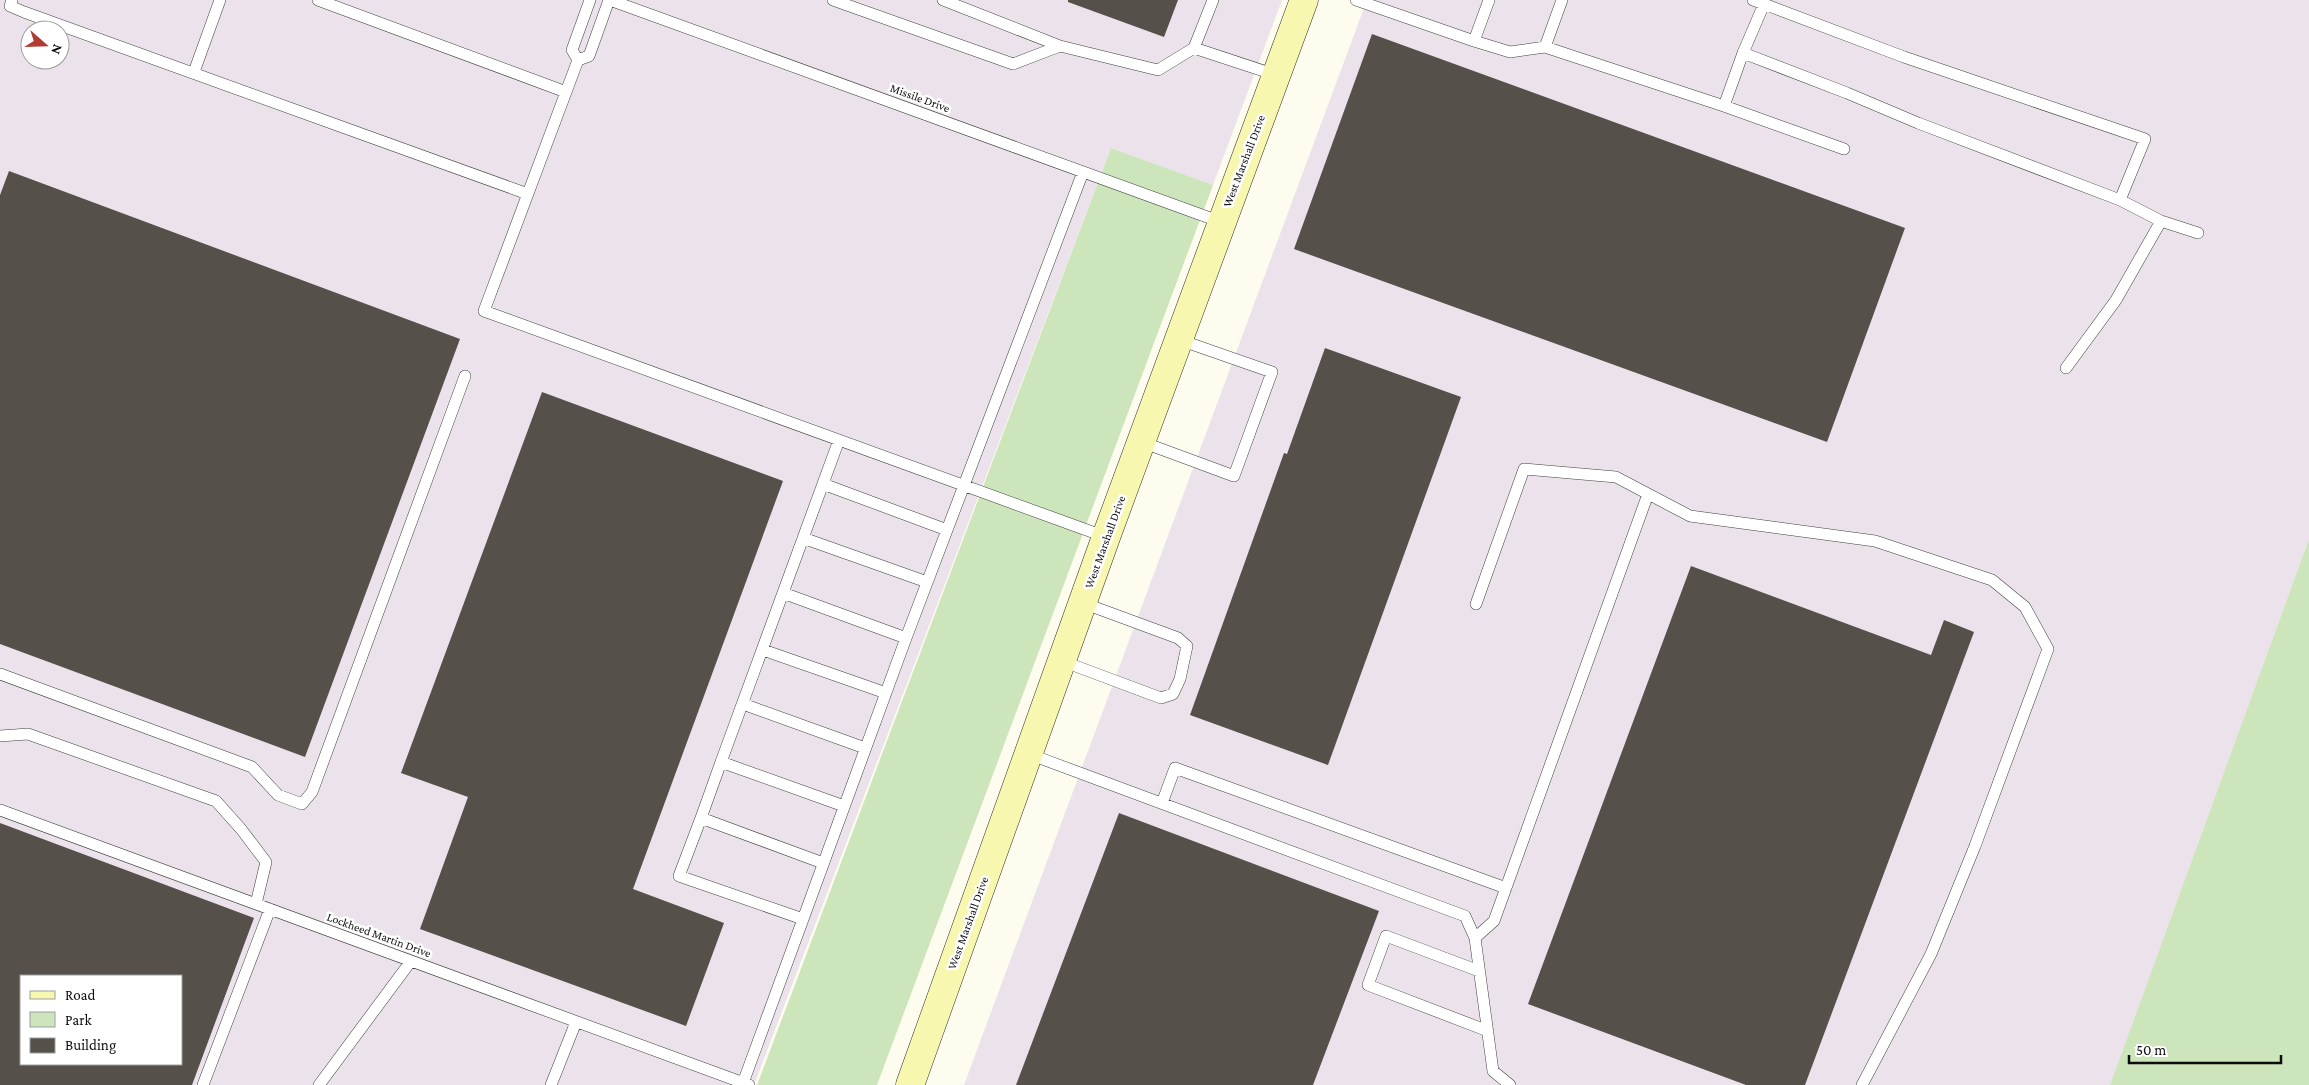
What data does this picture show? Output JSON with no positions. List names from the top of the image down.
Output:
{
  "streets": {
    "main road": ["West Marshall Drive"],
    "lane": ["Missile Drive", "Lockheed Martin Drive"]
  },
  "crossings": [
    ["Missile Drive", "West Marshall Drive"]
  ],
  "legend": ["Road", "Park", "Building"],
  "scale_bar": "50 m",
  "north": "right"
}
